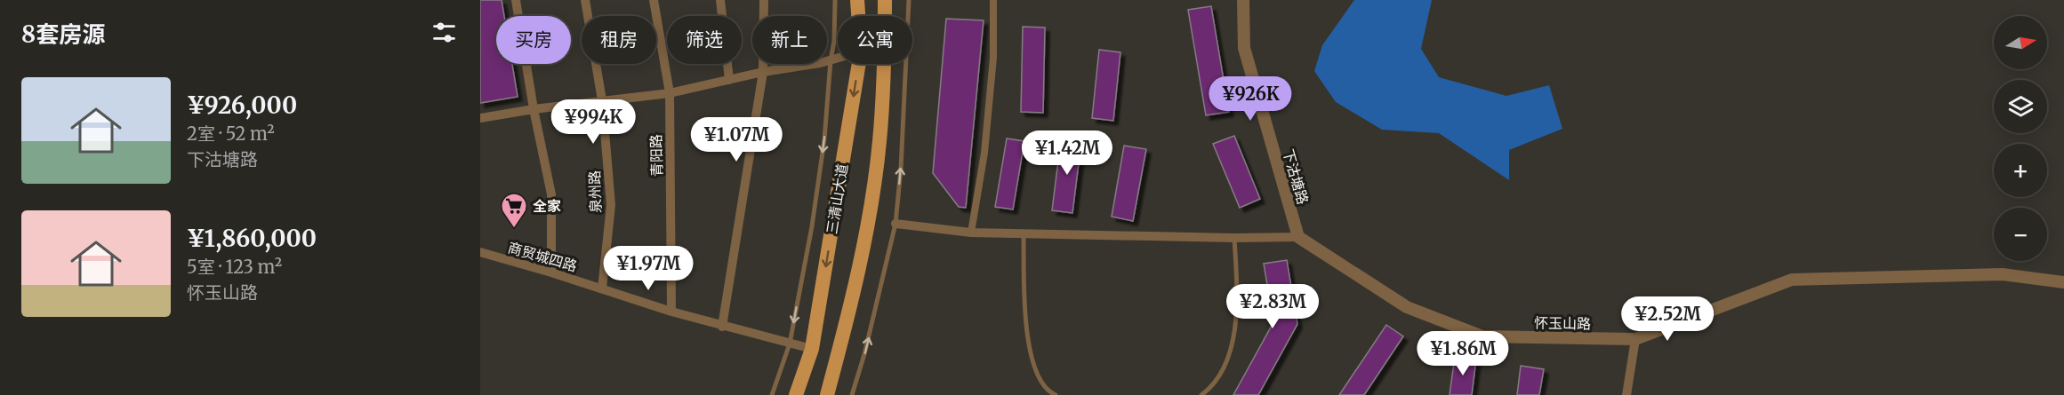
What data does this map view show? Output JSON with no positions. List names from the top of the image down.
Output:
{
  "streets": {
    "main road": ["三清山大道"],
    "street": [
      "青阳路",
      "下沽塘路",
      "泉州路",
      "商贸城四路",
      "怀玉山路"
    ]
  },
  "crossings": [
    ["青阳路", "商贸城四路"],
    ["下沽塘路", "怀玉山路"],
    ["泉州路", "商贸城四路"],
    ["三清山大道", "商贸城四路"]
  ],
  "places": {
    "supermarket": ["全家"]
  },
  "north": "right",
  "page": {
    "heading": "8套房源",
    "map_buttons": ["+", "−"],
    "chip": [
      "买房",
      "租房",
      "筛选",
      "新上",
      "公寓"
    ],
    "list": [
      {
        "name": "¥926,000",
        "note": "2室 · 52 m² · 下沽塘路"
      },
      {
        "name": "¥1,860,000",
        "note": "5室 · 123 m² · 怀玉山路"
      }
    ],
    "price": [
      "¥926K",
      "¥994K",
      "¥1.07M",
      "¥1.42M",
      "¥1.97M",
      "¥2.83M",
      "¥2.52M",
      "¥1.86M"
    ]
  }
}
